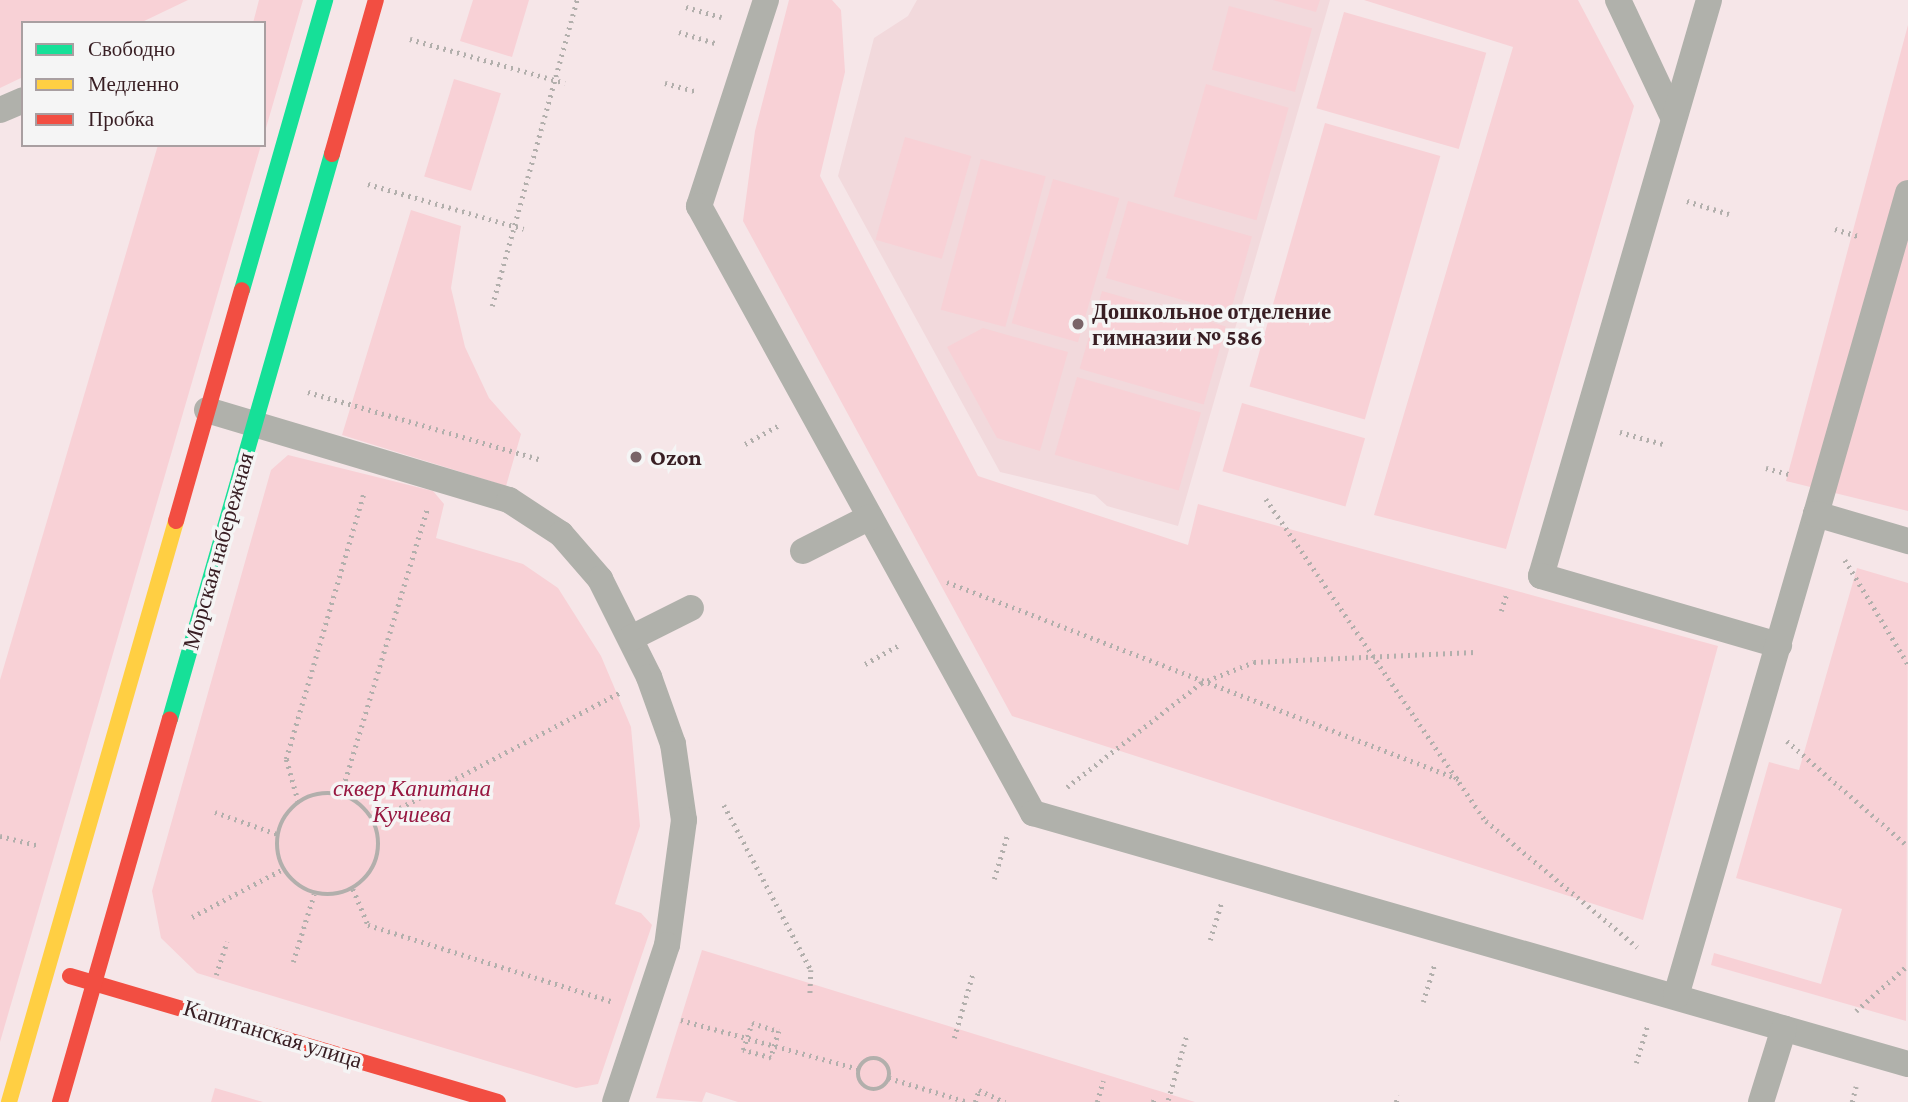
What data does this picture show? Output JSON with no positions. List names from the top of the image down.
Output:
{
  "streets": {
    "street": ["Морская набережная", "Капитанская улица"]
  },
  "crossings": [
    ["Морская набережная", "Капитанская улица"]
  ],
  "parks": ["сквер Капитана Кучиева"],
  "places": ["Дошкольное отделение гимназии № 586", "Ozon"],
  "legend": ["Свободно", "Медленно", "Пробка"]
}
